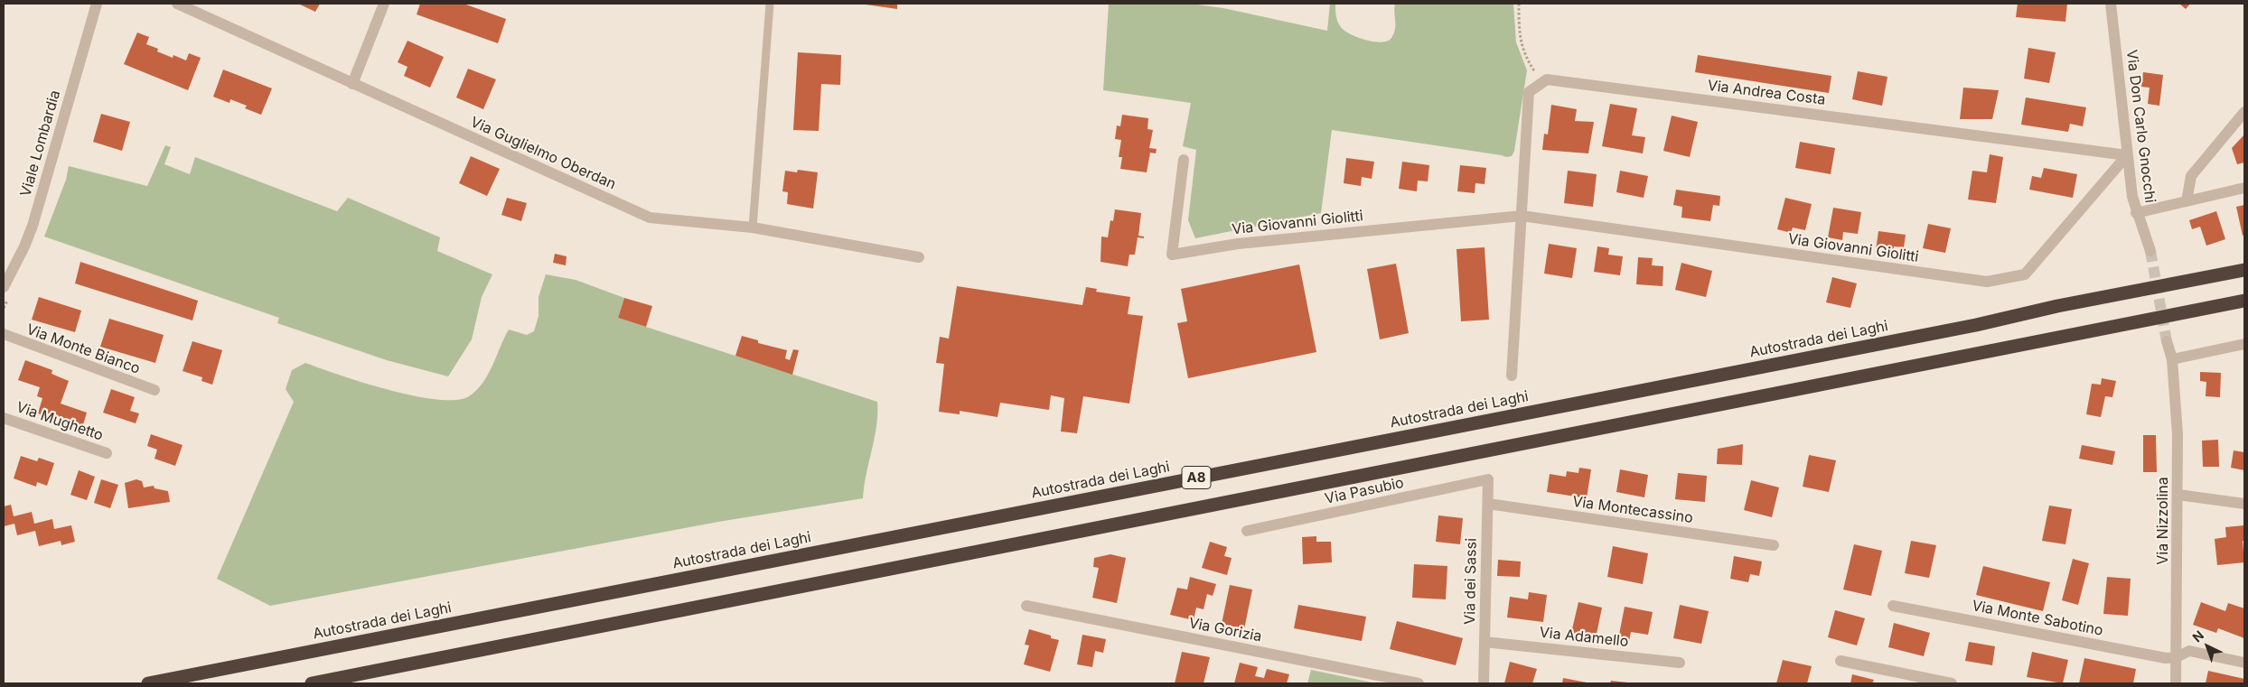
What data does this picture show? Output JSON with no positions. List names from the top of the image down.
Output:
{
  "streets": {
    "highway": ["Autostrada dei Laghi", "A8"],
    "street": [
      "Via Andrea Costa",
      "Via Don Carlo Gnocchi",
      "Viale Lombardia",
      "Via Guglielmo Oberdan",
      "Via Giovanni Giolitti",
      "Via Monte Bianco",
      "Via Mughetto",
      "Via Pasubio",
      "Via Montecassino",
      "Via Nizzolina",
      "Via dei Sassi",
      "Via Monte Sabotino",
      "Via Gorizia",
      "Via Adamello"
    ]
  },
  "crossings": [
    ["Via Andrea Costa", "Via Don Carlo Gnocchi"],
    ["Via Andrea Costa", "Via Giovanni Giolitti"],
    ["Via Don Carlo Gnocchi", "Via Giovanni Giolitti"],
    ["Via Pasubio", "Via dei Sassi"],
    ["Via Montecassino", "Via dei Sassi"],
    ["Via Nizzolina", "Via Monte Sabotino"],
    ["Via dei Sassi", "Via Adamello"]
  ],
  "north": "top left"
}
